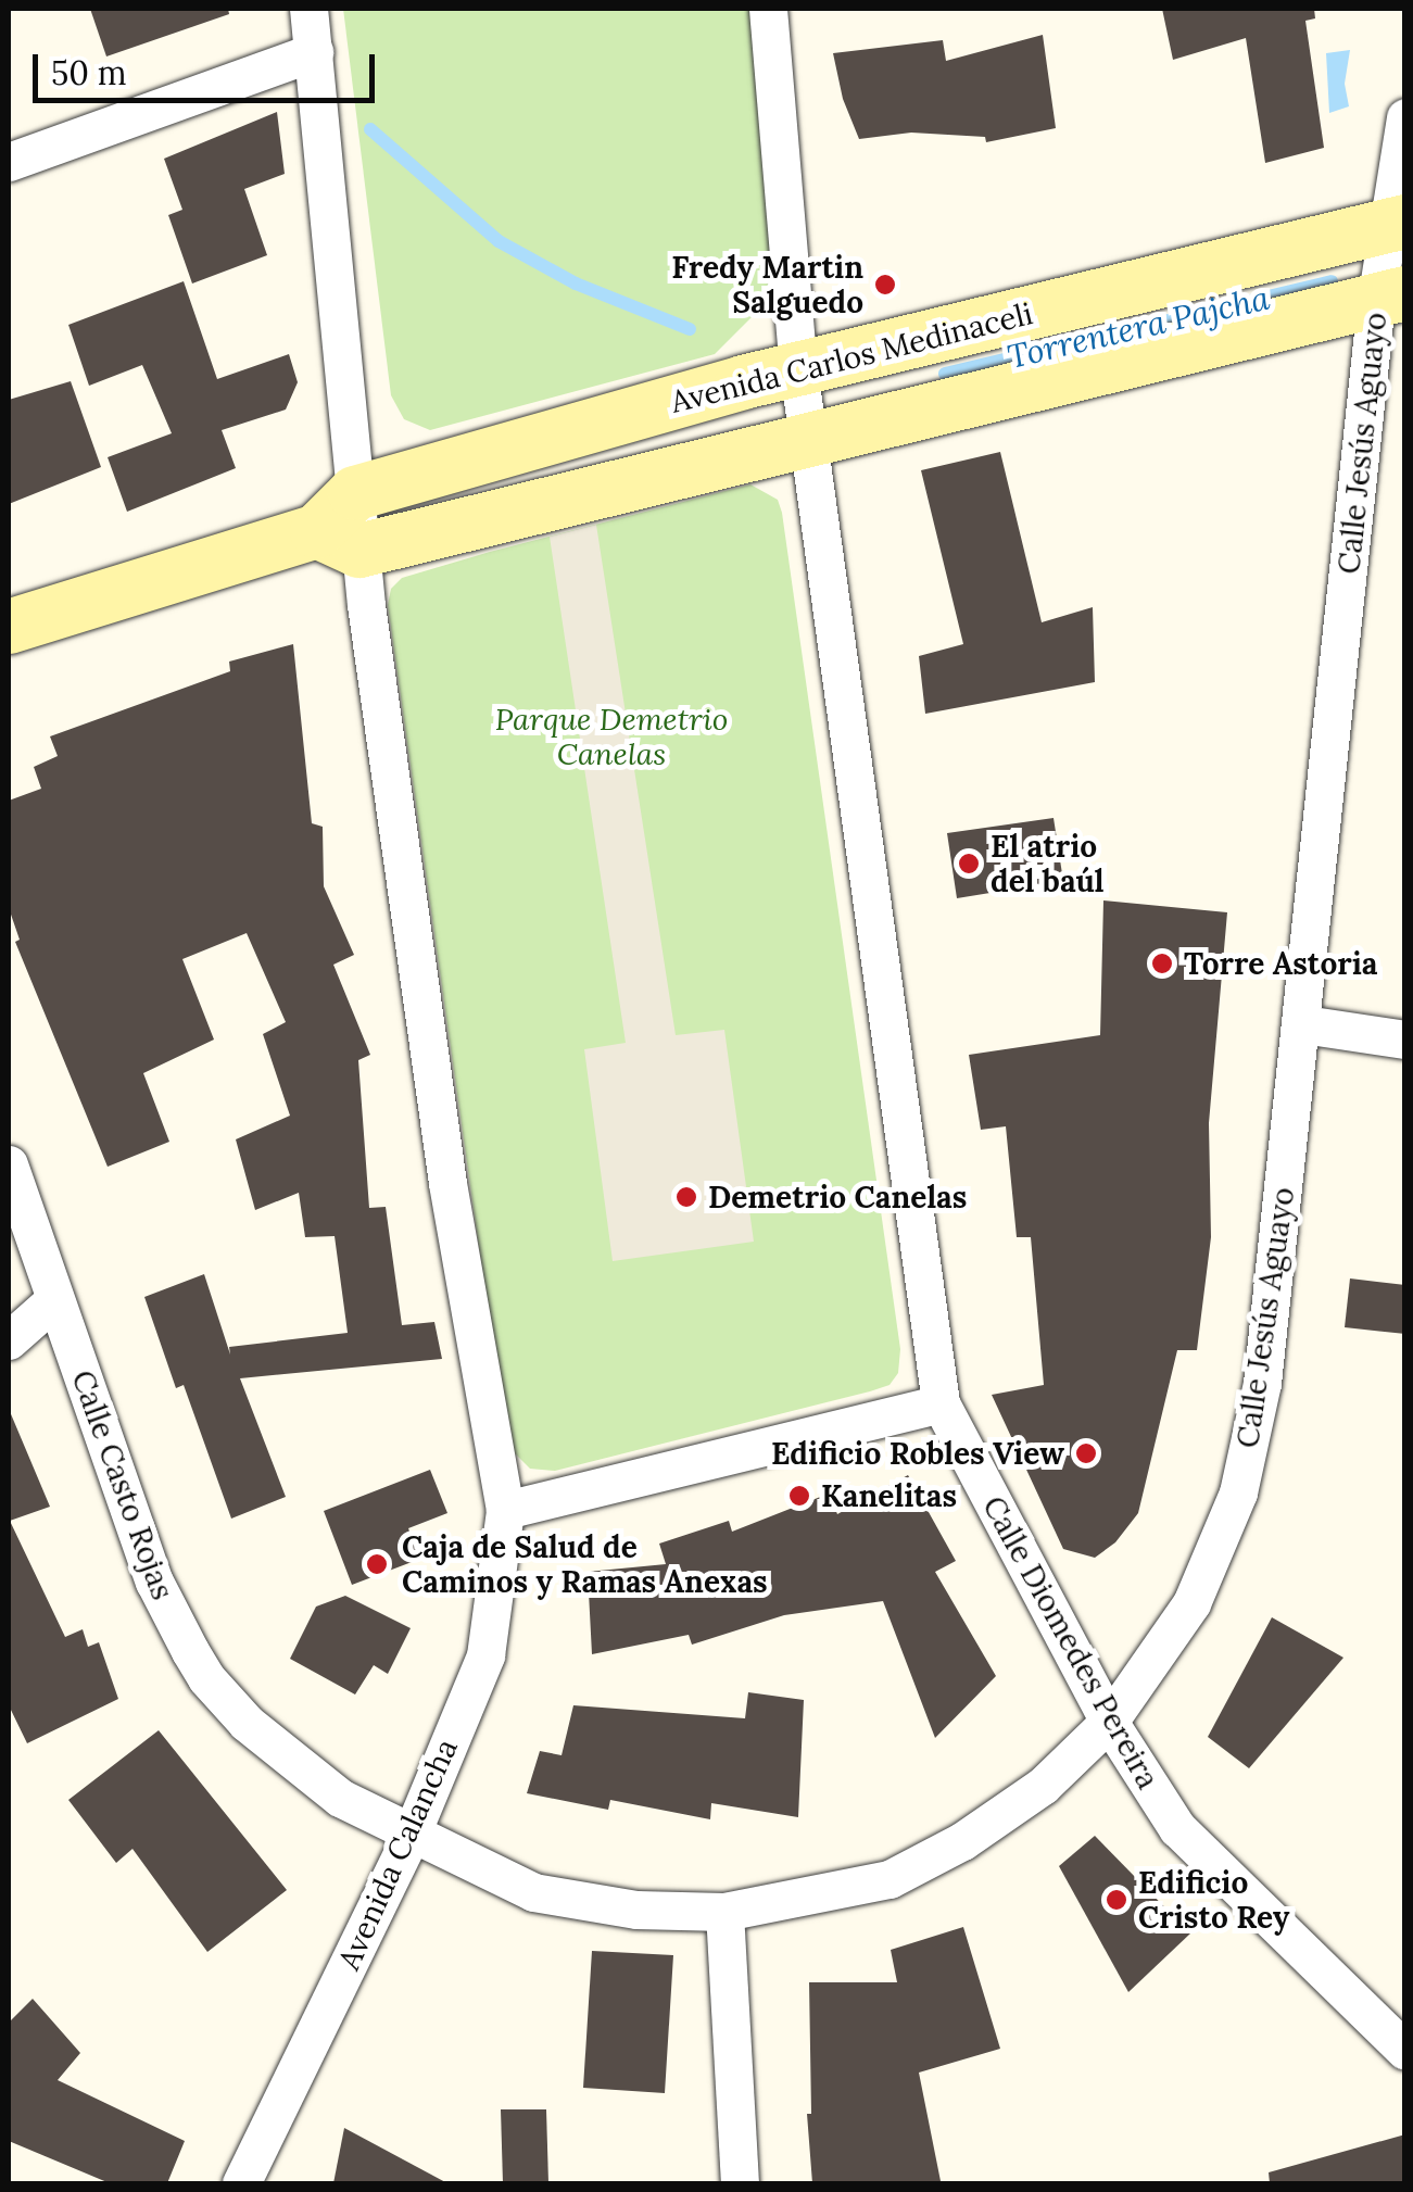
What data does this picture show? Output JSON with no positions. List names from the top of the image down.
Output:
{
  "streets": {
    "main road": ["Avenida Carlos Medinaceli"],
    "street": [
      "Calle Jesús Aguayo",
      "Calle Casto Rojas",
      "Calle Diomedes Pereira",
      "Avenida Calancha"
    ]
  },
  "crossings": [
    ["Avenida Carlos Medinaceli", "Calle Jesús Aguayo"],
    ["Calle Jesús Aguayo", "Calle Casto Rojas"],
    ["Calle Jesús Aguayo", "Calle Diomedes Pereira"],
    ["Calle Jesús Aguayo", "Avenida Calancha"],
    ["Calle Casto Rojas", "Avenida Calancha"]
  ],
  "water": ["Torrentera Pajcha"],
  "parks": ["Parque Demetrio Canelas"],
  "places": [
    "Fredy Martin Salguedo",
    "El atrio del baúl",
    "Torre Astoria",
    "Demetrio Canelas",
    "Edificio Robles View",
    "Kanelitas",
    "Caja de Salud de Caminos y Ramas Anexas",
    "Edificio Cristo Rey"
  ],
  "scale_bar": "50 m"
}
